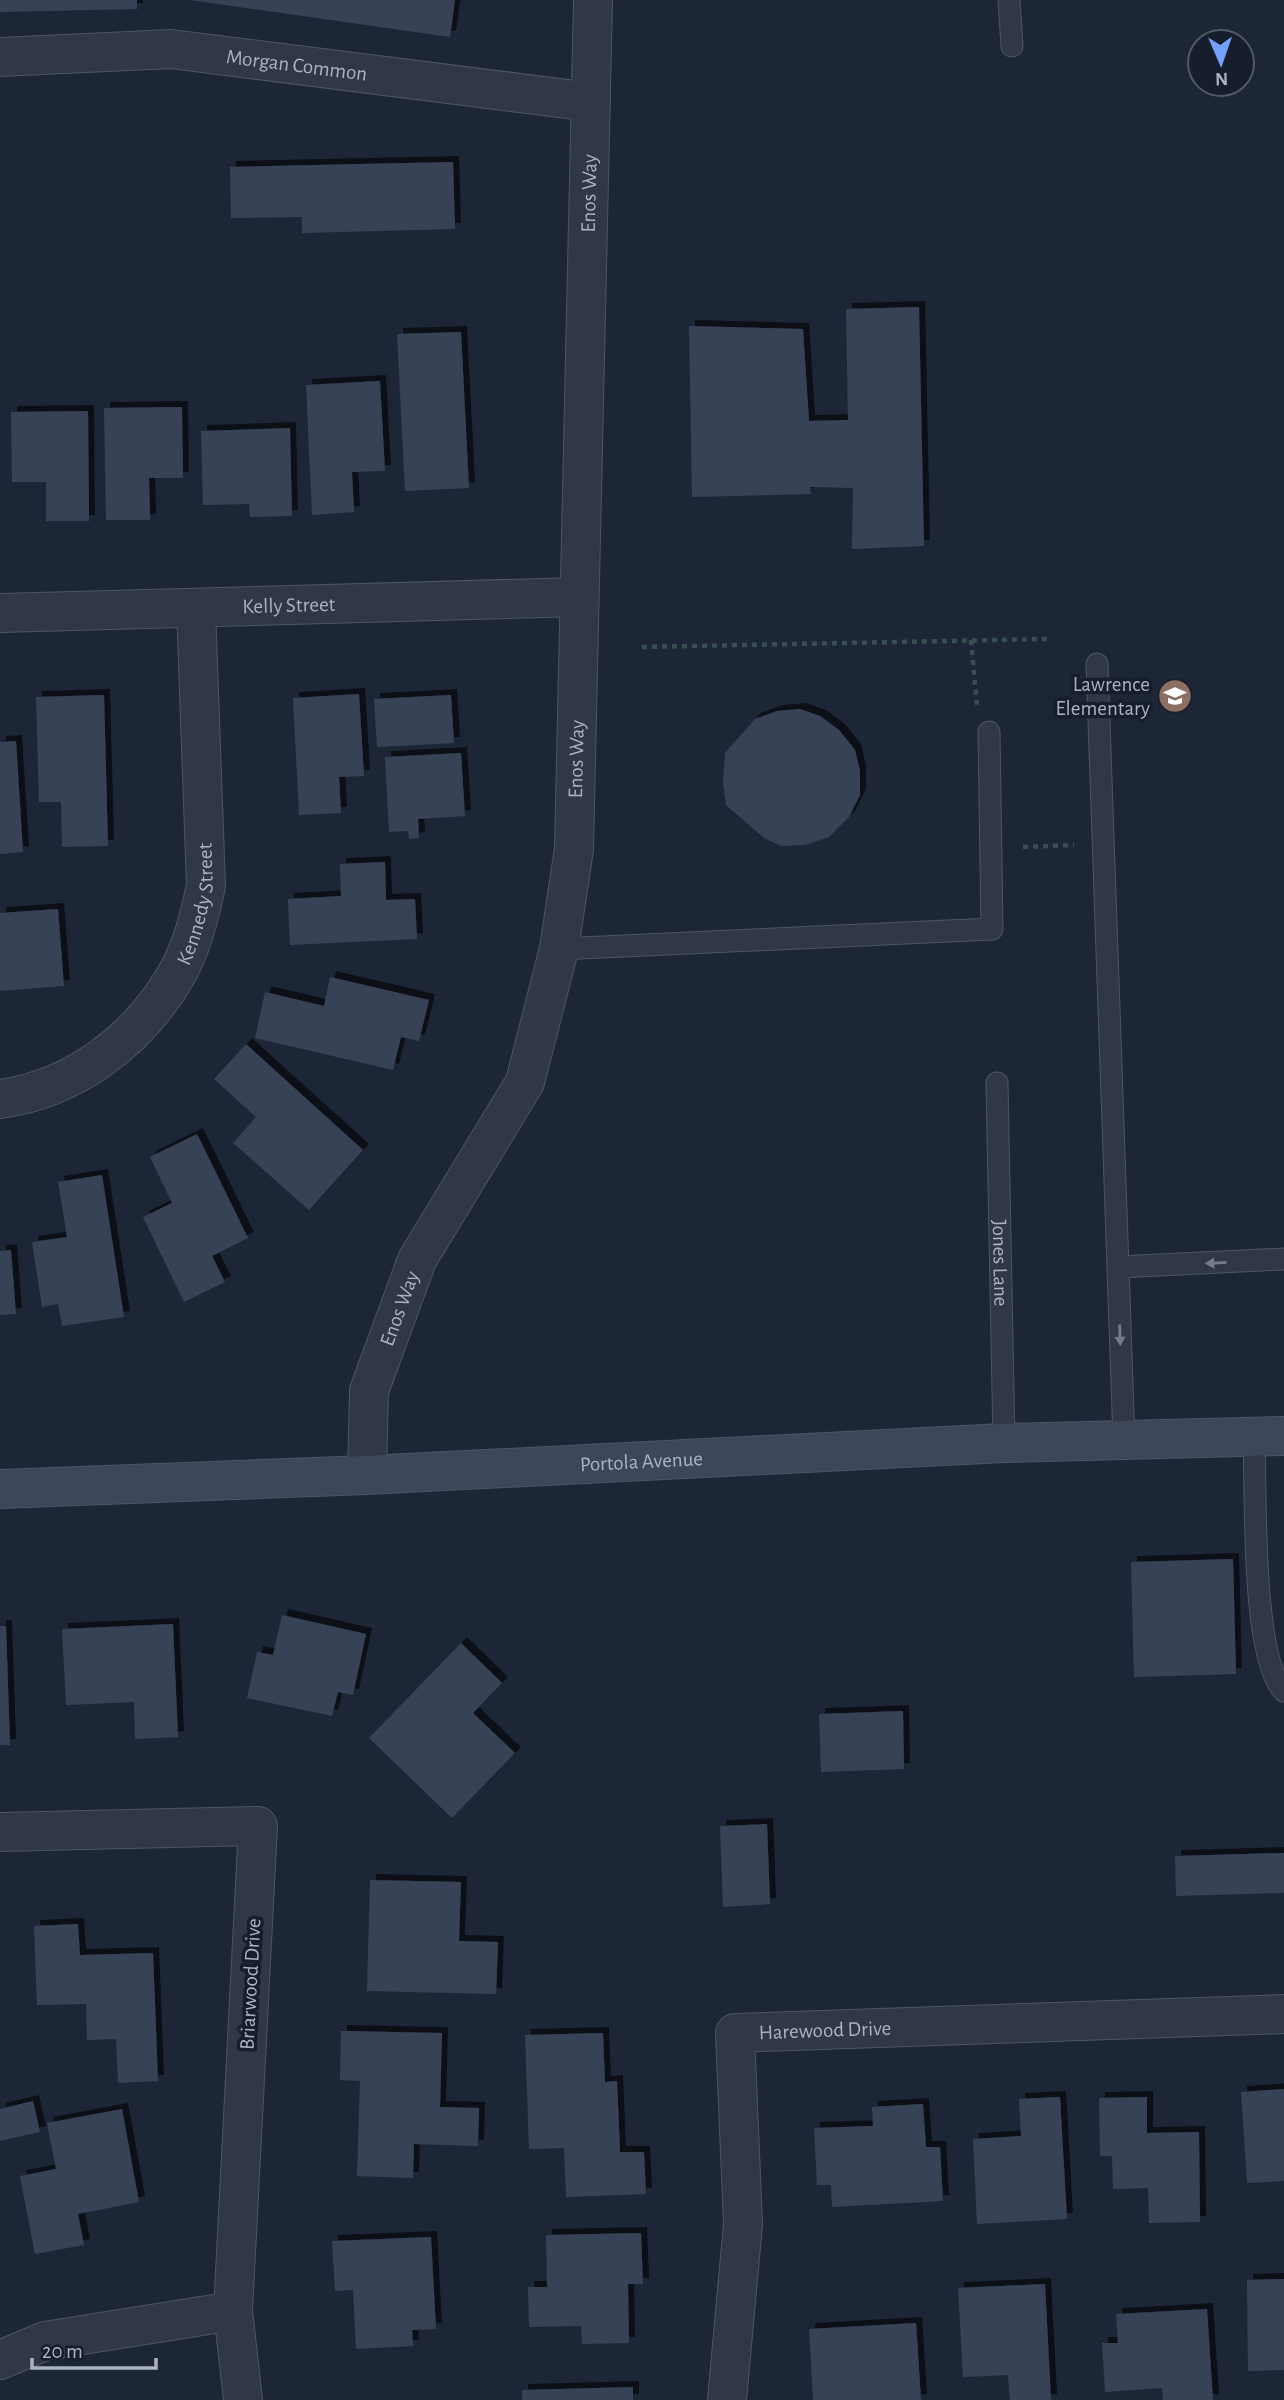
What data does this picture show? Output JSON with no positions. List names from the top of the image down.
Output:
{
  "streets": {
    "main road": ["Portola Avenue"],
    "street": [
      "Morgan Common",
      "Enos Way",
      "Kelly Street",
      "Kennedy Street",
      "Briarwood Drive",
      "Harewood Drive"
    ],
    "lane": ["Jones Lane"]
  },
  "crossings": [
    ["Morgan Common", "Enos Way"],
    ["Enos Way", "Kelly Street"],
    ["Enos Way", "Portola Avenue"],
    ["Kelly Street", "Kennedy Street"],
    ["Jones Lane", "Portola Avenue"]
  ],
  "places": {
    "school or university": ["Lawrence Elementary"]
  },
  "scale_bar": "20 m",
  "north": "bottom"
}
